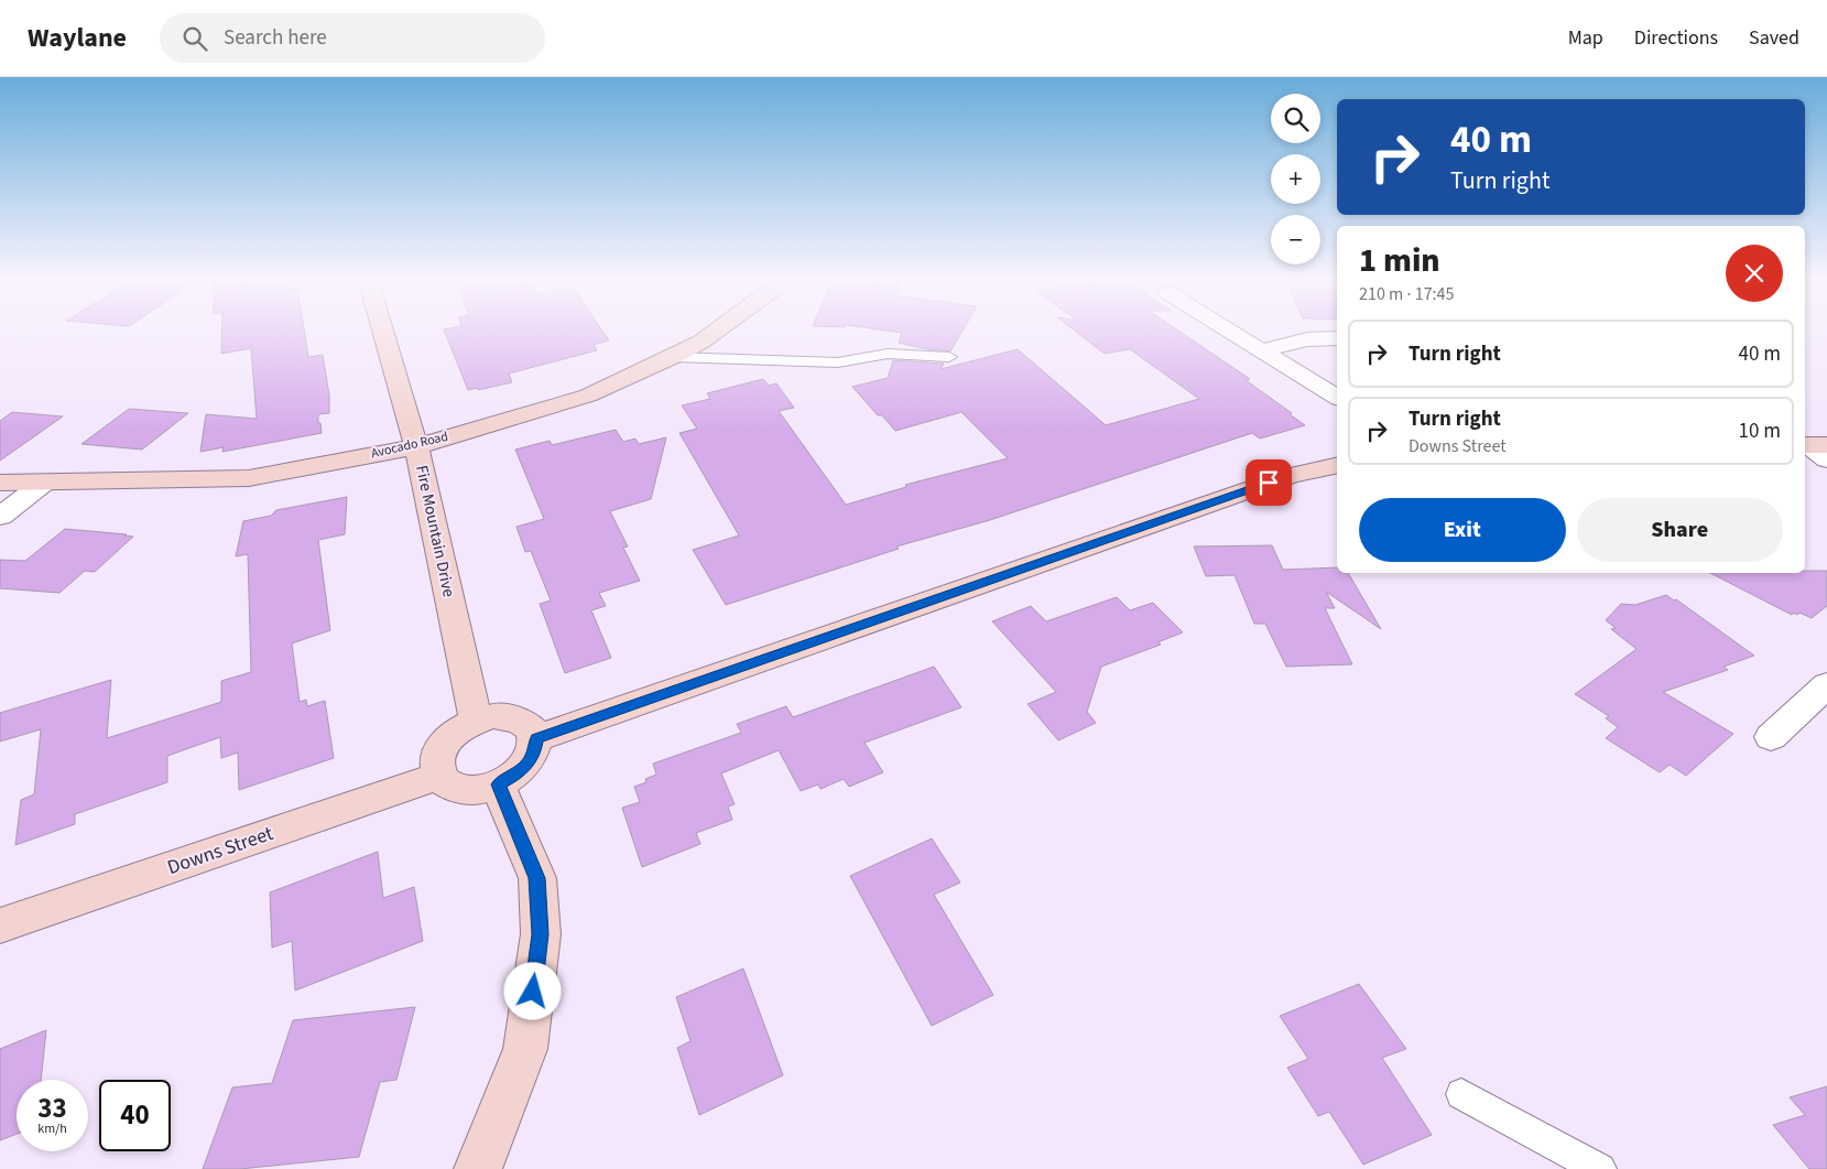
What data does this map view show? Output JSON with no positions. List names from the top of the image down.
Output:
{
  "streets": {
    "main road": ["Avocado Road", "Fire Mountain Drive", "Downs Street"]
  },
  "crossings": [
    ["Avocado Road", "Fire Mountain Drive"],
    ["Fire Mountain Drive", "Downs Street"]
  ],
  "page": {
    "header": "Waylane",
    "search": "Search here",
    "nav": ["Map", "Directions", "Saved"],
    "map_buttons": ["+", "−"],
    "turn": ["40 m", "Turn right"],
    "heading": ["1 min", "210 m · 17:45"],
    "list": [
      {
        "name": "Turn right",
        "value": "40 m"
      },
      {
        "name": "Turn right",
        "note": "Downs Street",
        "value": "10 m"
      }
    ],
    "buttons": ["Exit", "Share"],
    "speed": "33 km/h",
    "limit": "40"
  }
}
